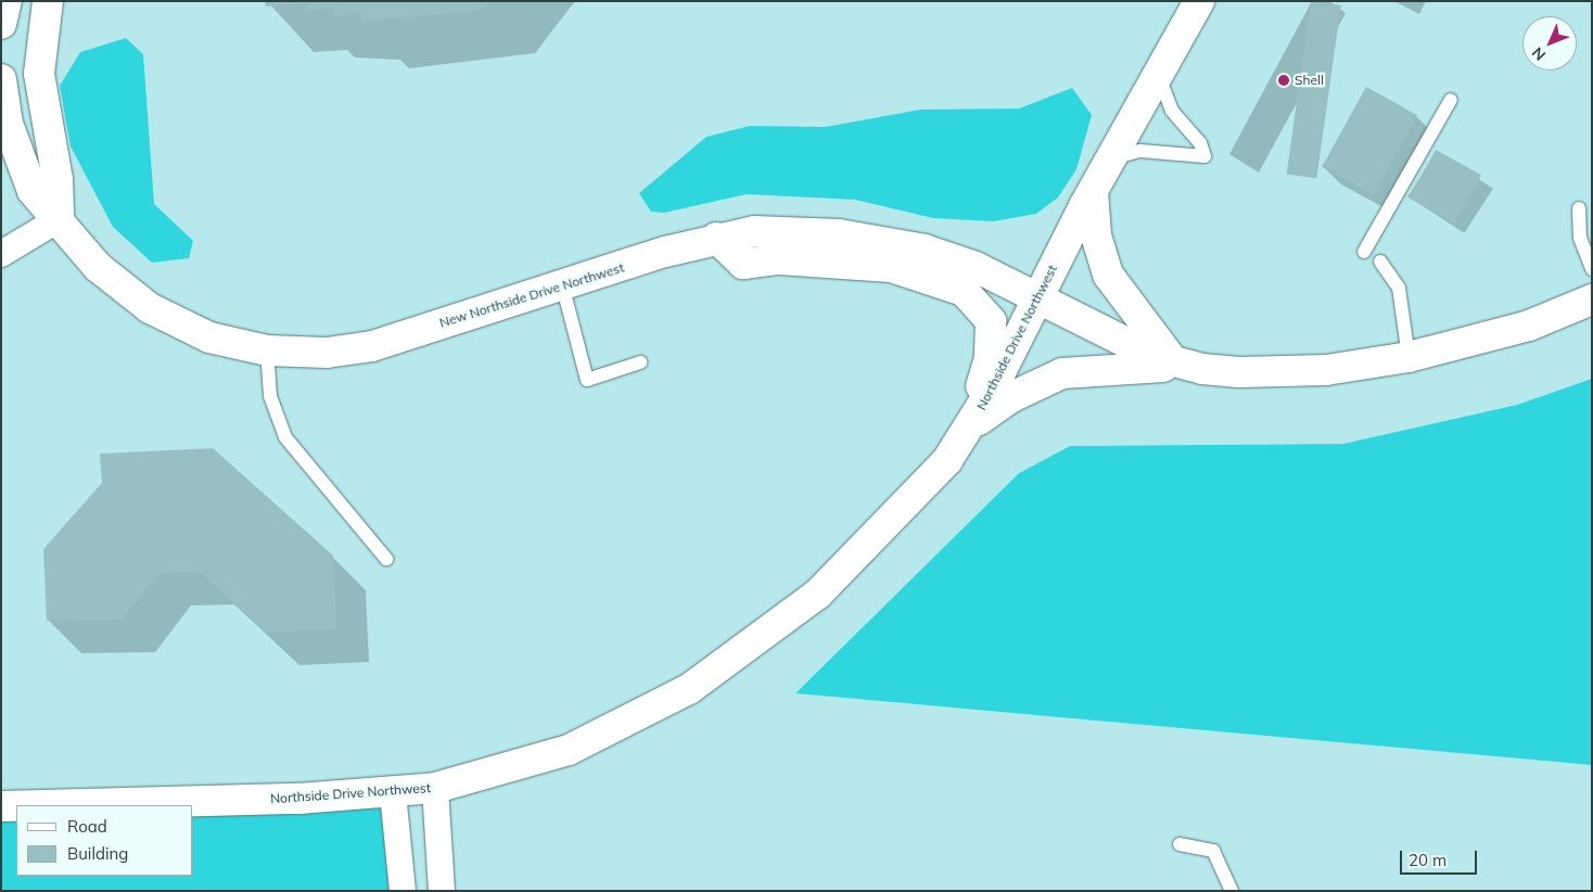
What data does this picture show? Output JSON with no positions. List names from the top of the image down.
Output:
{
  "streets": {
    "street": ["New Northside Drive Northwest", "Northside Drive Northwest"]
  },
  "crossings": [
    ["New Northside Drive Northwest", "Northside Drive Northwest"]
  ],
  "places": ["Shell"],
  "legend": ["Road", "Building"],
  "scale_bar": "20 m",
  "north": "bottom left"
}
